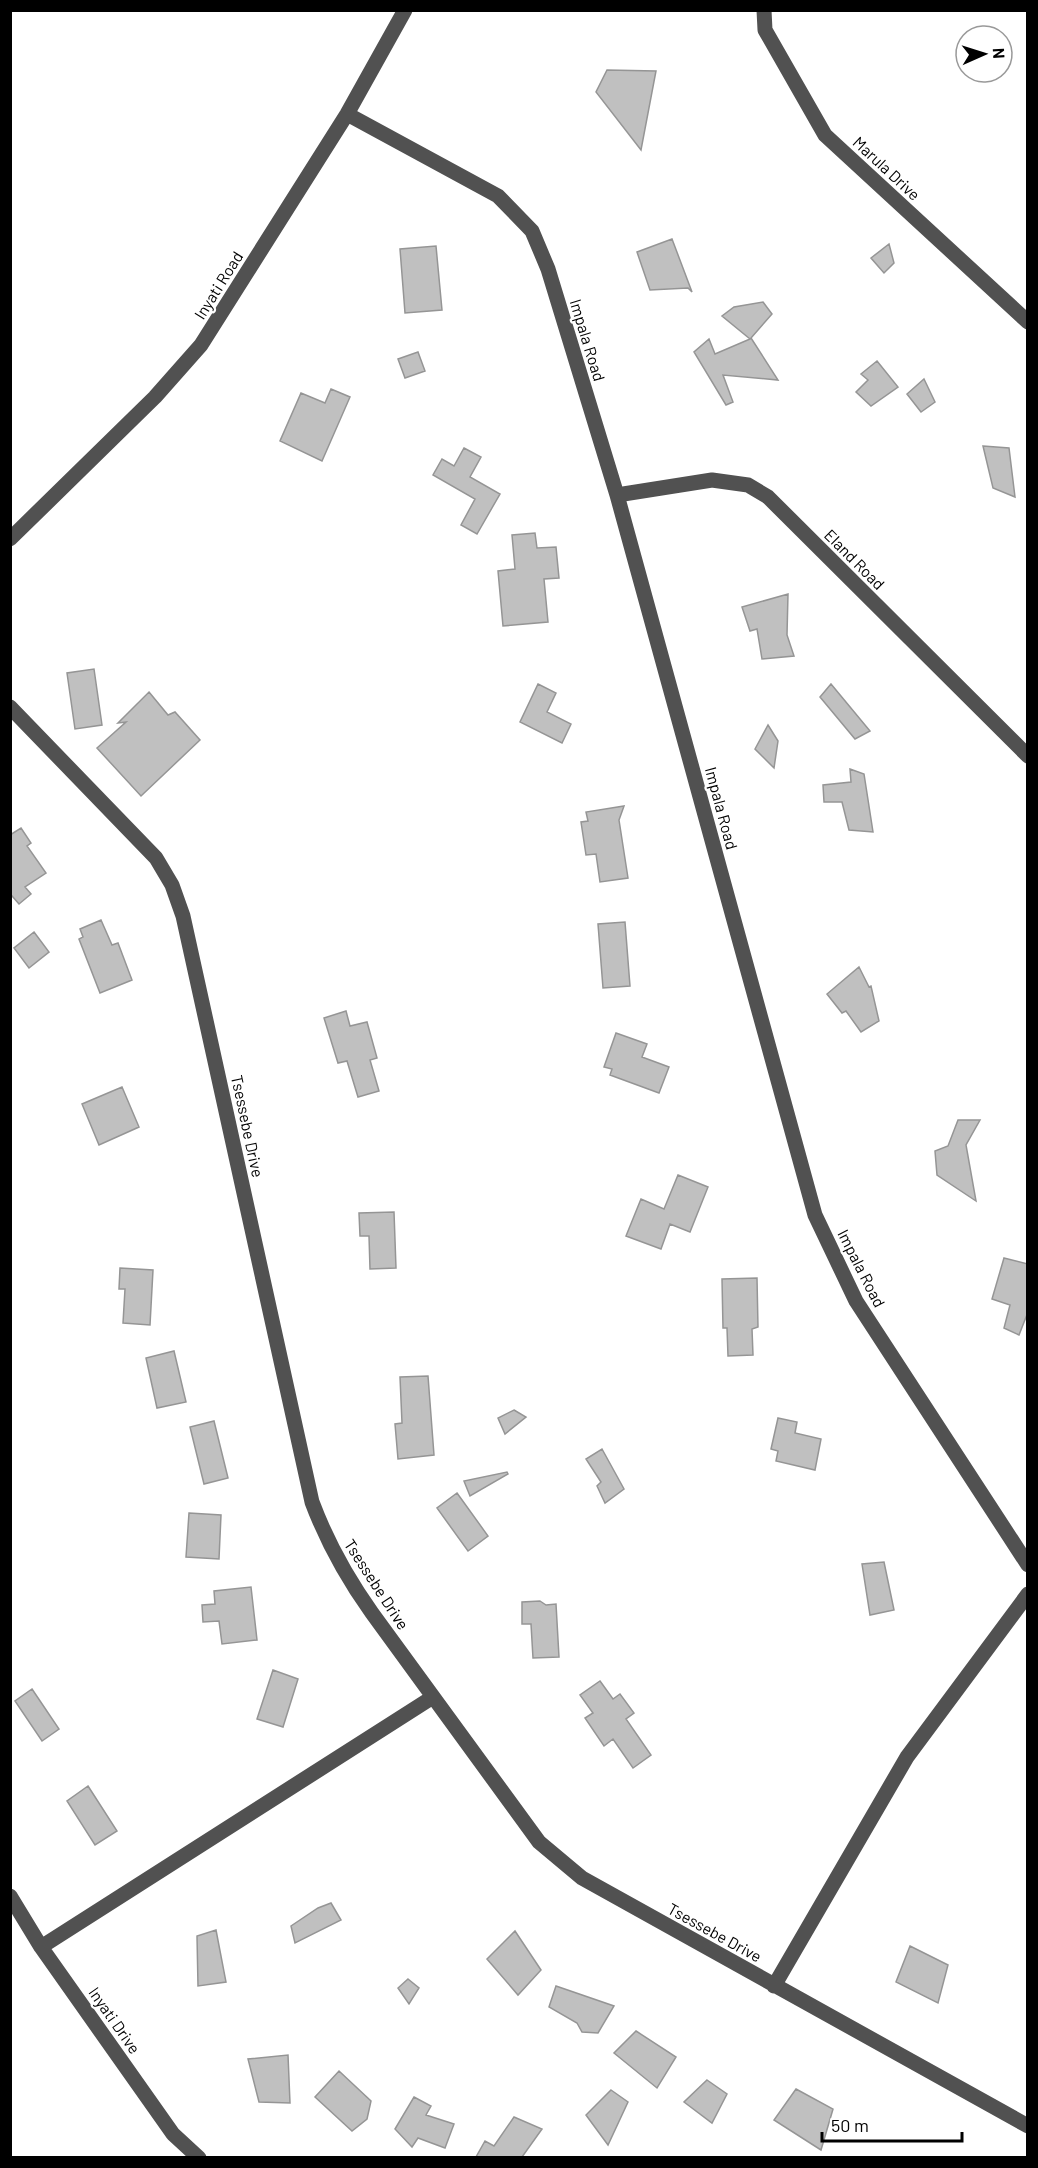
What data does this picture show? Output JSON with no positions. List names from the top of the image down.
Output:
{
  "streets": {
    "street": [
      "Marula Drive",
      "Inyati Road",
      "Impala Road",
      "Eland Road",
      "Tsessebe Drive",
      "Inyati Drive"
    ]
  },
  "crossings": [
    ["Inyati Road", "Impala Road"],
    ["Impala Road", "Eland Road"]
  ],
  "scale_bar": "50 m",
  "north": "right"
}
